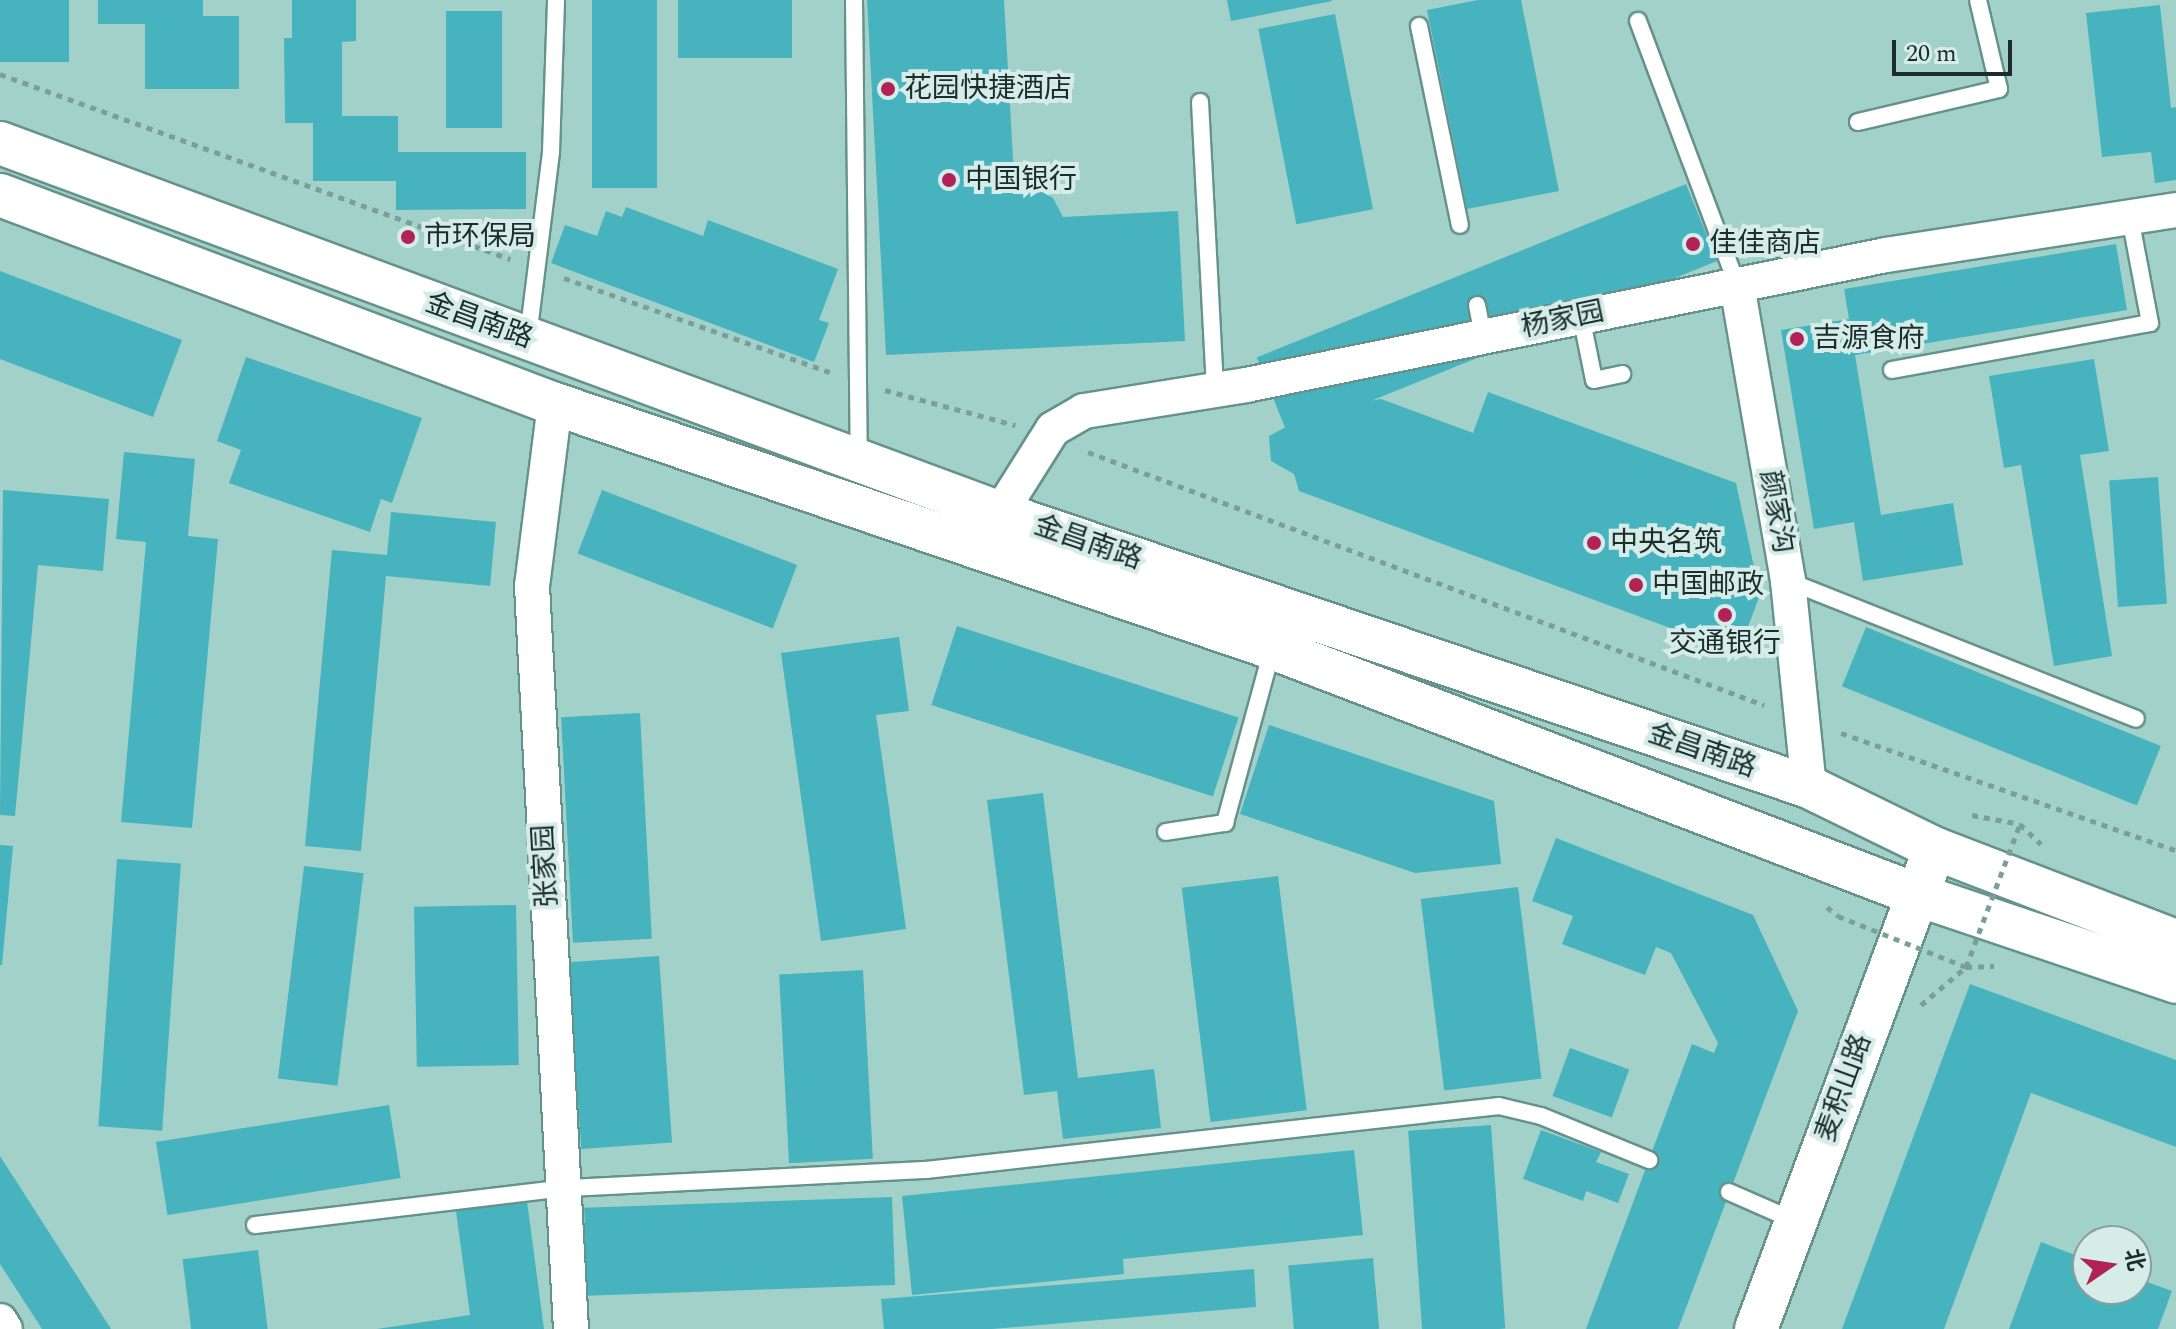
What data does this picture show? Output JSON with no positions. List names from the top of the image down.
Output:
{
  "streets": {
    "street": [
      "杨家园",
      "金昌南路",
      "颜家沟",
      "张家园",
      "麦积山路"
    ]
  },
  "crossings": [
    ["杨家园", "金昌南路"],
    ["杨家园", "颜家沟"],
    ["金昌南路", "颜家沟"],
    ["金昌南路", "张家园"],
    ["金昌南路", "麦积山路"]
  ],
  "places": [
    "花园快捷酒店",
    "中国银行",
    "市环保局",
    "佳佳商店",
    "吉源食府",
    "中央名筑",
    "中国邮政",
    "交通银行"
  ],
  "scale_bar": "20 m",
  "north": "right"
}
